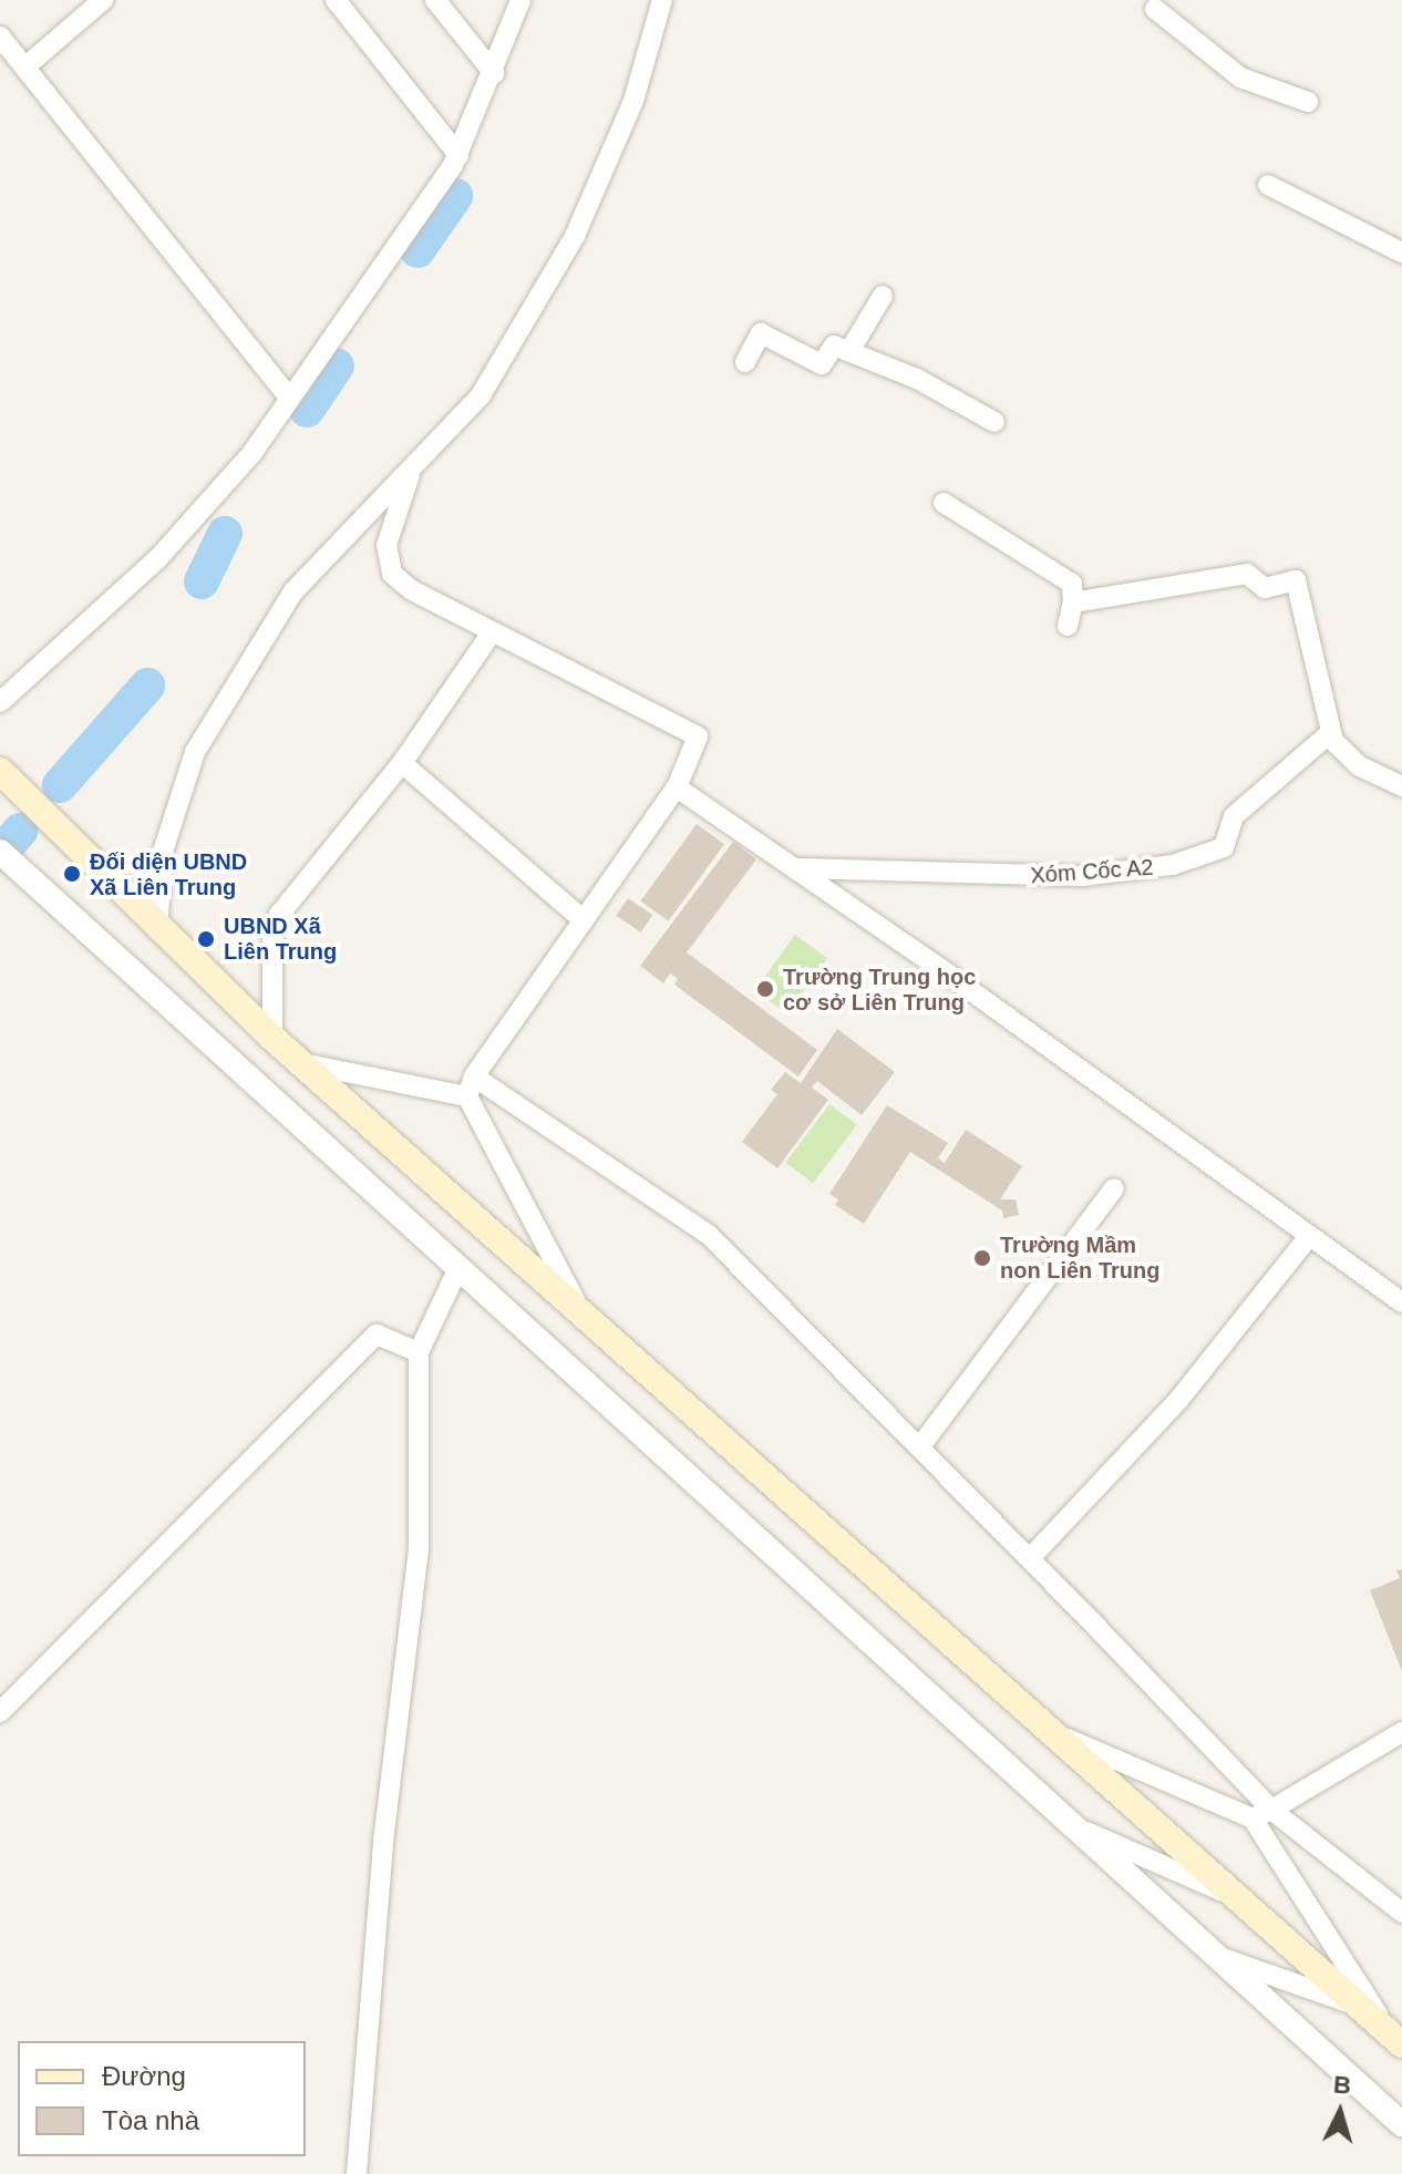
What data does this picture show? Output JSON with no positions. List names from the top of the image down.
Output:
{
  "streets": {
    "street": ["Xóm Cốc A2"]
  },
  "places": [
    "Đối diện UBND Xã Liên Trung",
    "UBND Xã Liên Trung",
    "Trường Trung học cơ sở Liên Trung",
    "Trường Mầm non Liên Trung"
  ],
  "legend": ["Đường", "Tòa nhà"],
  "north": "top"
}
